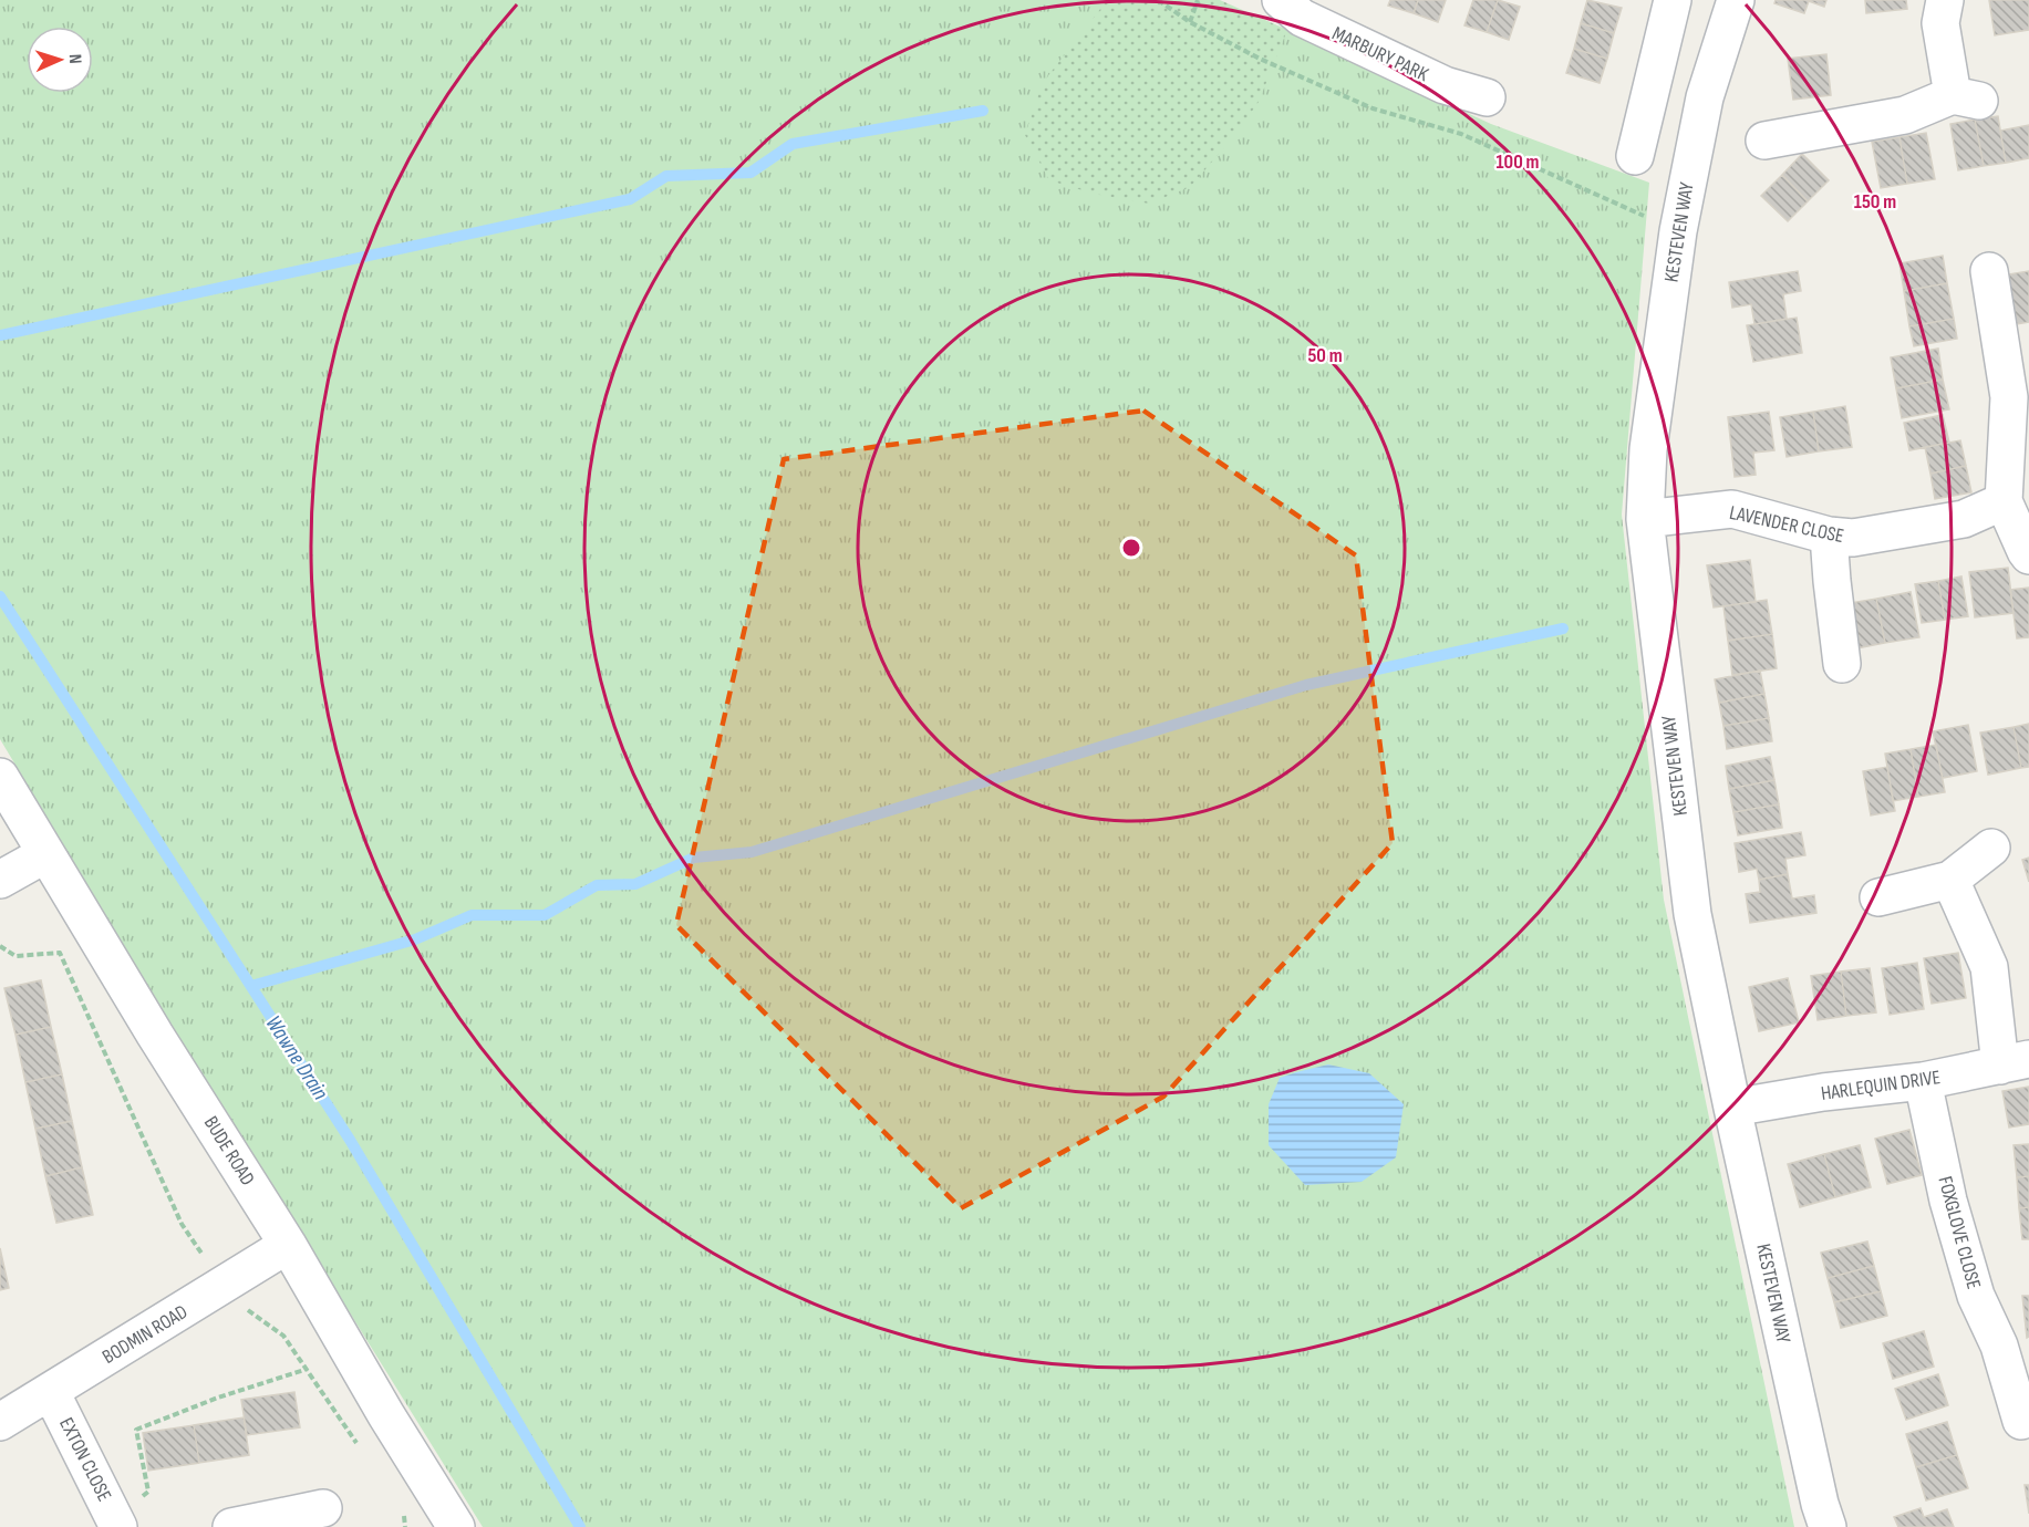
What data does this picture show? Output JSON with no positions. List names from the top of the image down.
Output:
{
  "streets": {
    "street": [
      "MARBURY PARK",
      "KESTEVEN WAY",
      "LAVENDER CLOSE",
      "HARLEQUIN DRIVE",
      "BUDE ROAD",
      "FOXGLOVE CLOSE",
      "BODMIN ROAD",
      "EXTON CLOSE"
    ]
  },
  "crossings": [
    ["KESTEVEN WAY", "LAVENDER CLOSE"],
    ["KESTEVEN WAY", "HARLEQUIN DRIVE"],
    ["HARLEQUIN DRIVE", "FOXGLOVE CLOSE"],
    ["BUDE ROAD", "BODMIN ROAD"],
    ["BODMIN ROAD", "EXTON CLOSE"]
  ],
  "water": ["Wawne Drain"],
  "north": "right",
  "rings": ["100 m", "150 m", "50 m"]
}
